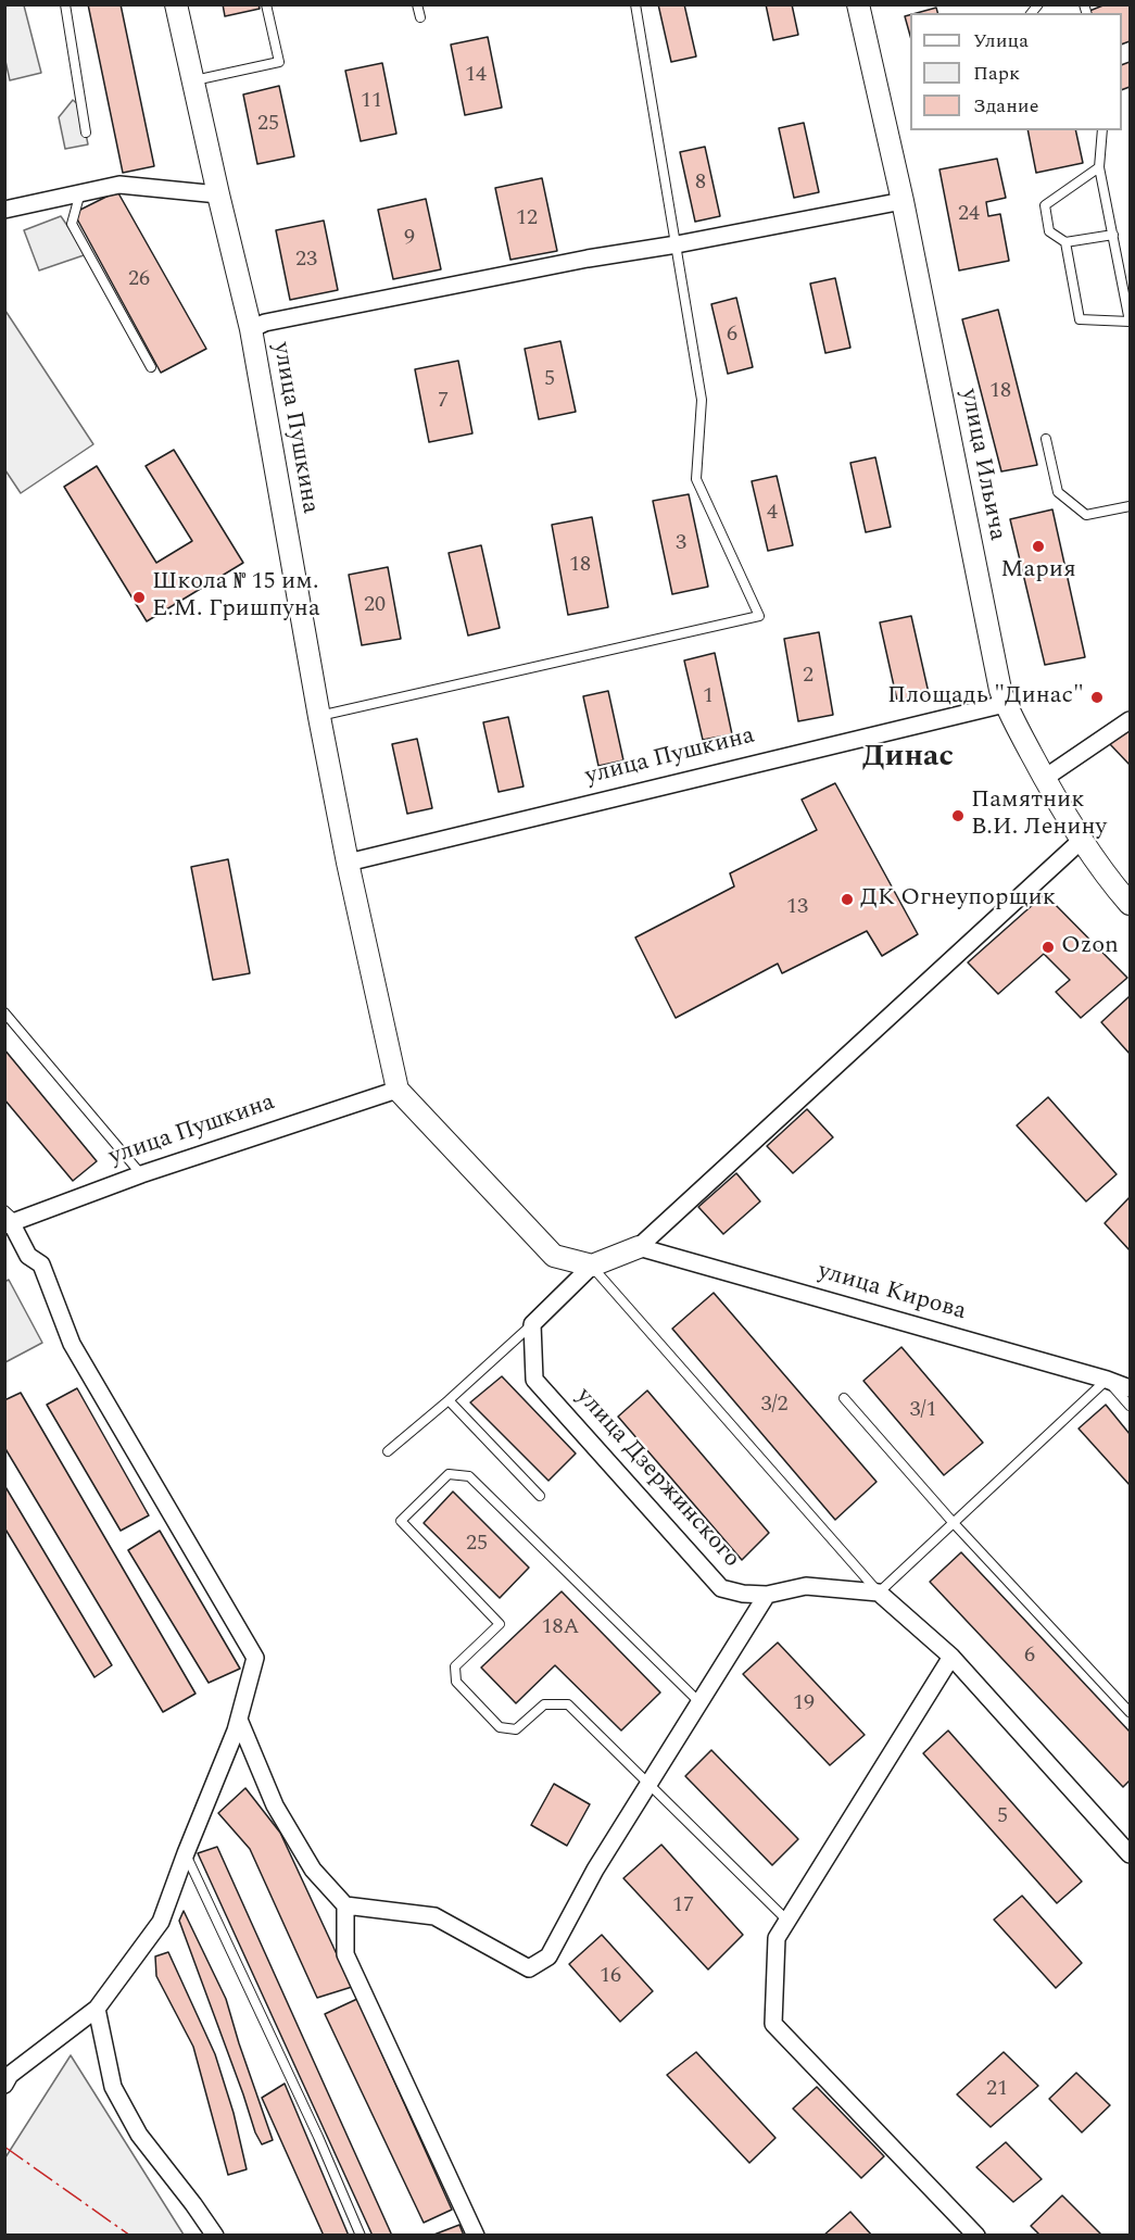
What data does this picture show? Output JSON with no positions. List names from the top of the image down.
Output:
{
  "streets": {
    "street": [
      "улица Пушкина",
      "улица Ильича",
      "улица Кирова",
      "улица Дзержинского"
    ]
  },
  "crossings": [
    ["улица Пушкина", "улица Ильича"]
  ],
  "districts": ["Динас"],
  "places": [
    "Мария",
    "Школа № 15 им. Е.М. Гришпуна",
    "Площадь \"Динас\"",
    "Памятник В.И. Ленину",
    "ДК Огнеупорщик",
    "Ozon"
  ],
  "house_numbers": [
    "14",
    "11",
    "25",
    "8",
    "24",
    "12",
    "9",
    "23",
    "26",
    "6",
    "5",
    "18",
    "7",
    "4",
    "3",
    "18",
    "20",
    "2",
    "1",
    "13",
    "3/2",
    "3/1",
    "25",
    "18А",
    "6",
    "19",
    "5",
    "17",
    "16",
    "21"
  ],
  "legend": ["Улица", "Парк", "Здание"]
}
